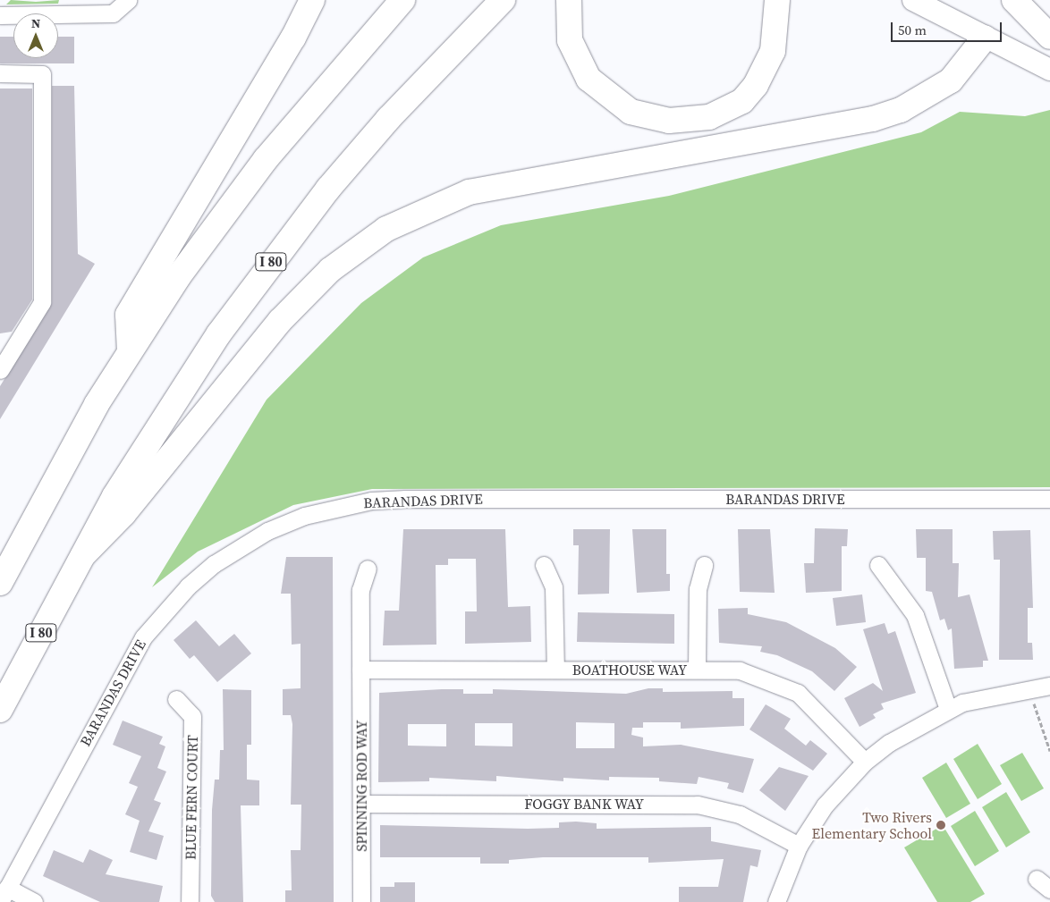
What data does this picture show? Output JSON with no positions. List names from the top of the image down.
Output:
{
  "streets": {
    "highway": ["I 80"],
    "street": [
      "BARANDAS DRIVE",
      "BOATHOUSE WAY",
      "SPINNING ROD WAY",
      "BLUE FERN COURT",
      "FOGGY BANK WAY"
    ]
  },
  "crossings": [
    ["BOATHOUSE WAY", "SPINNING ROD WAY"],
    ["SPINNING ROD WAY", "FOGGY BANK WAY"]
  ],
  "places": ["Two Rivers Elementary School"],
  "scale_bar": "50 m",
  "north": "top"
}
